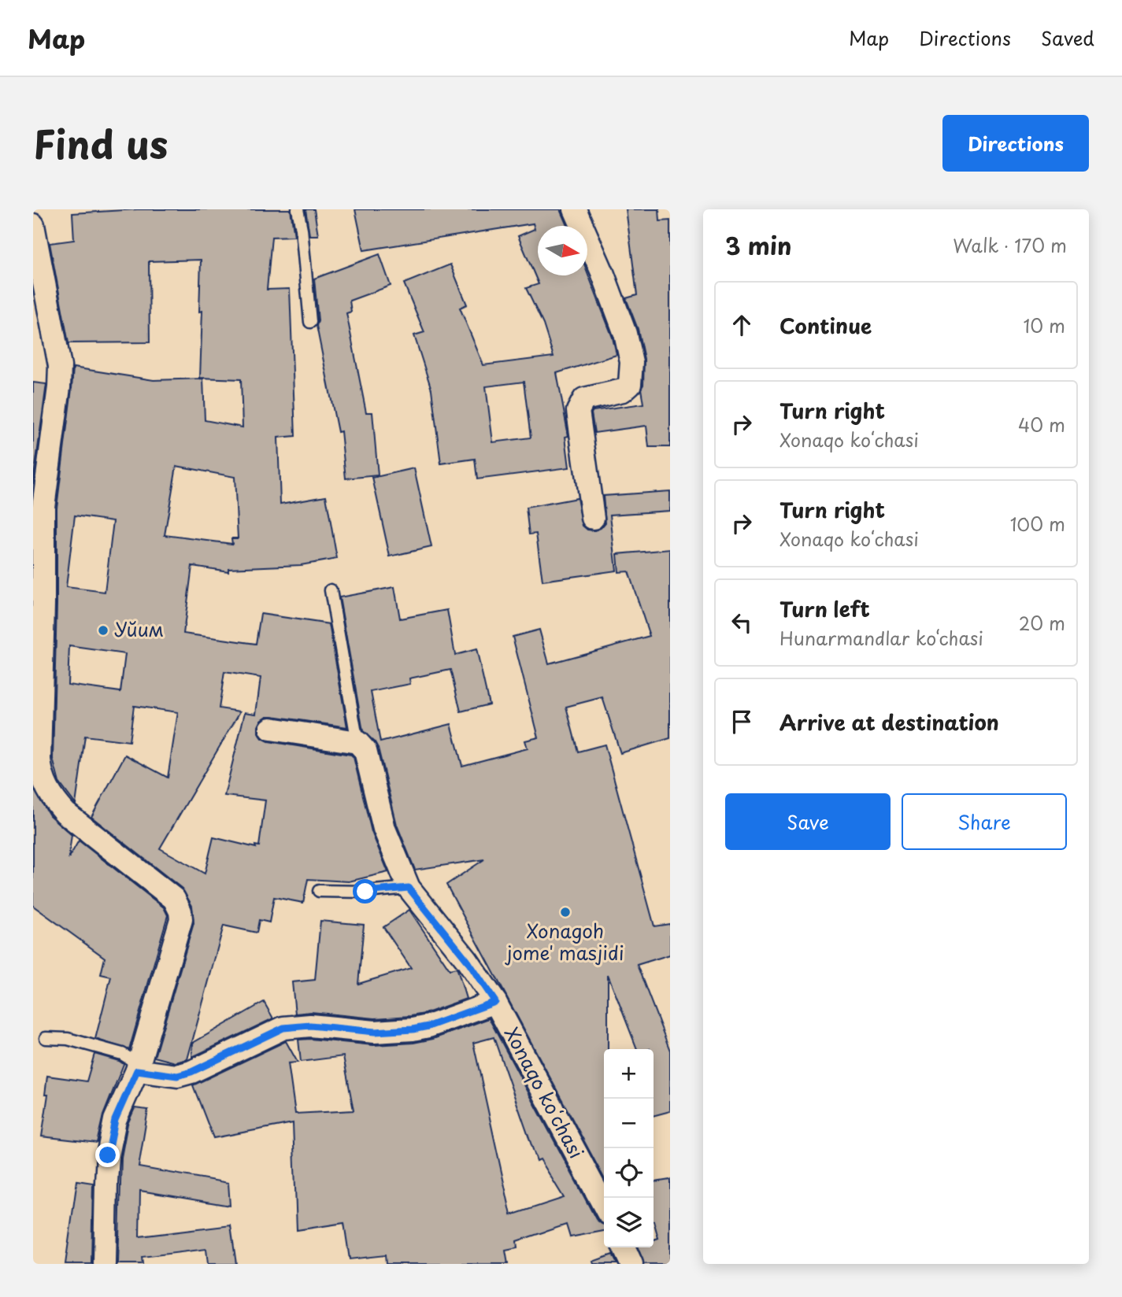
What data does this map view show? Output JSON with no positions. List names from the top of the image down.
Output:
{
  "streets": {
    "street": ["Xonaqo koʻchasi"]
  },
  "places": ["Уйим", "Xonagoh jome' masjidi"],
  "north": "right",
  "page": {
    "header": "Map",
    "nav": ["Map", "Directions", "Saved"],
    "title": "Find us",
    "buttons": [
      "Directions",
      ["Save", "Share"]
    ],
    "heading": ["3 min", "Walk · 170 m"],
    "list": [
      ["Continue", "10 m"],
      ["Turn right", "Xonaqo koʻchasi", "40 m"],
      ["Turn right", "Xonaqo koʻchasi", "100 m"],
      ["Turn left", "Hunarmandlar ko‘chasi", "20 m"],
      "Arrive at destination"
    ],
    "map_buttons": ["+", "−"]
  }
}
